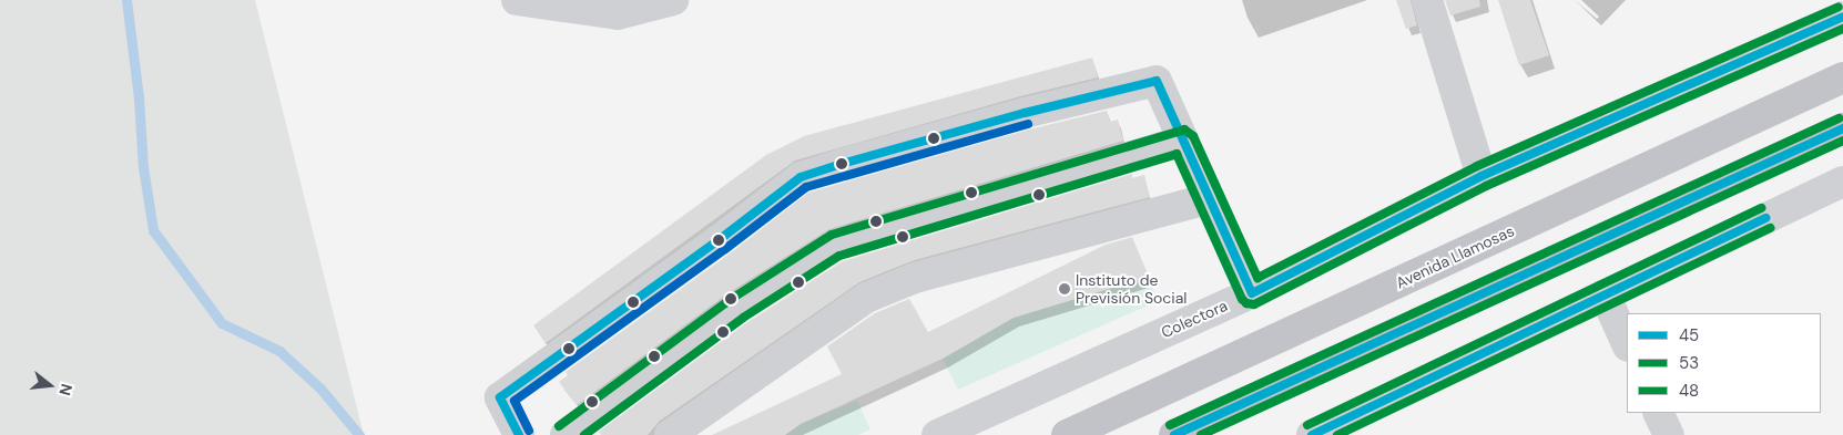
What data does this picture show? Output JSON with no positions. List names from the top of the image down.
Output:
{
  "streets": {
    "highway": ["Avenida Llamosas"],
    "street": ["Colectora"]
  },
  "places": ["Instituto de Previsión Social"],
  "lines": ["transit line 48", "transit line 45", "transit line 53"],
  "legend": ["45", "53", "48"],
  "north": "right"
}
